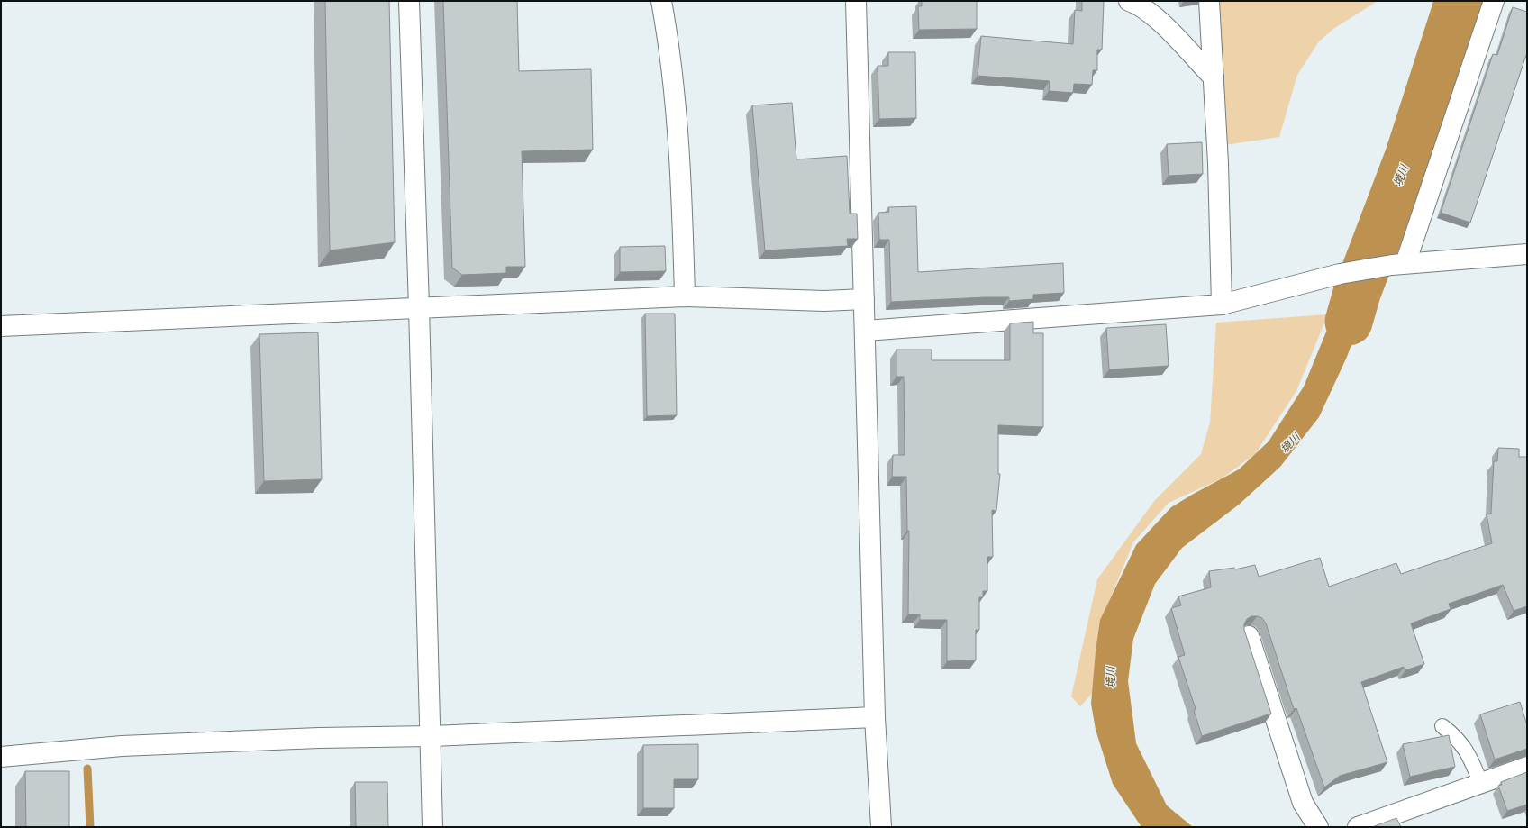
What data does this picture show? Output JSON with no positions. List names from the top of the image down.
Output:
{
  "water": ["境川"]
}
